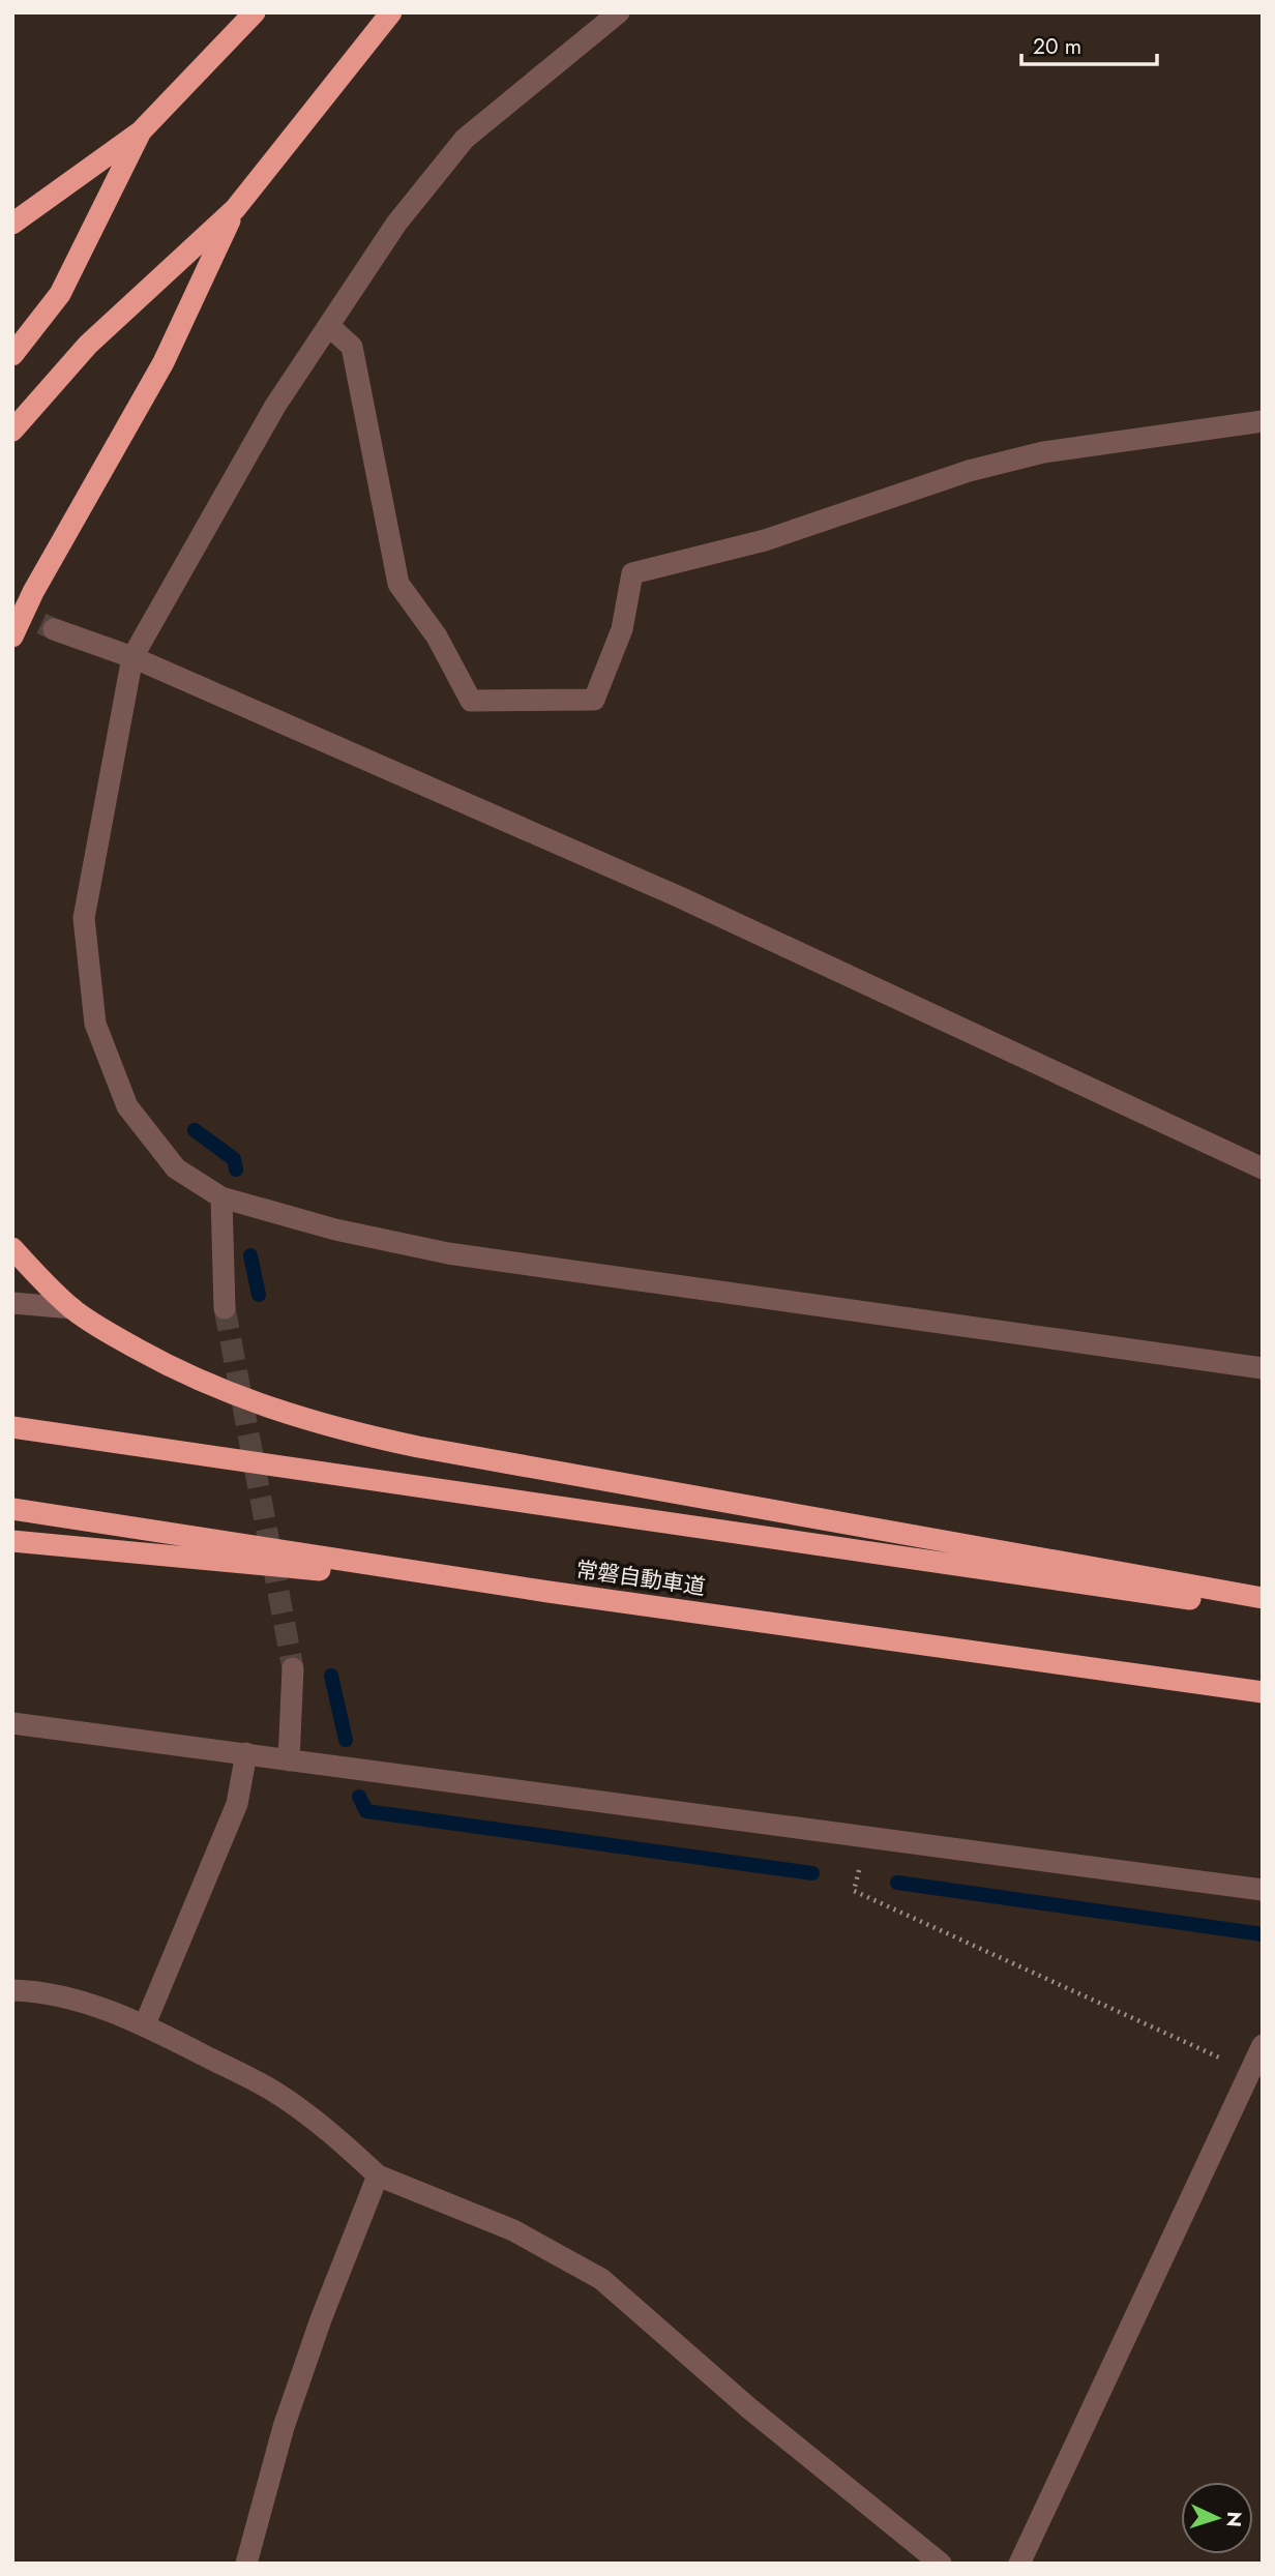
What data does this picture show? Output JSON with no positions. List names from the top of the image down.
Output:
{
  "streets": {
    "highway": ["常磐自動車道"]
  },
  "scale_bar": "20 m",
  "north": "right"
}
